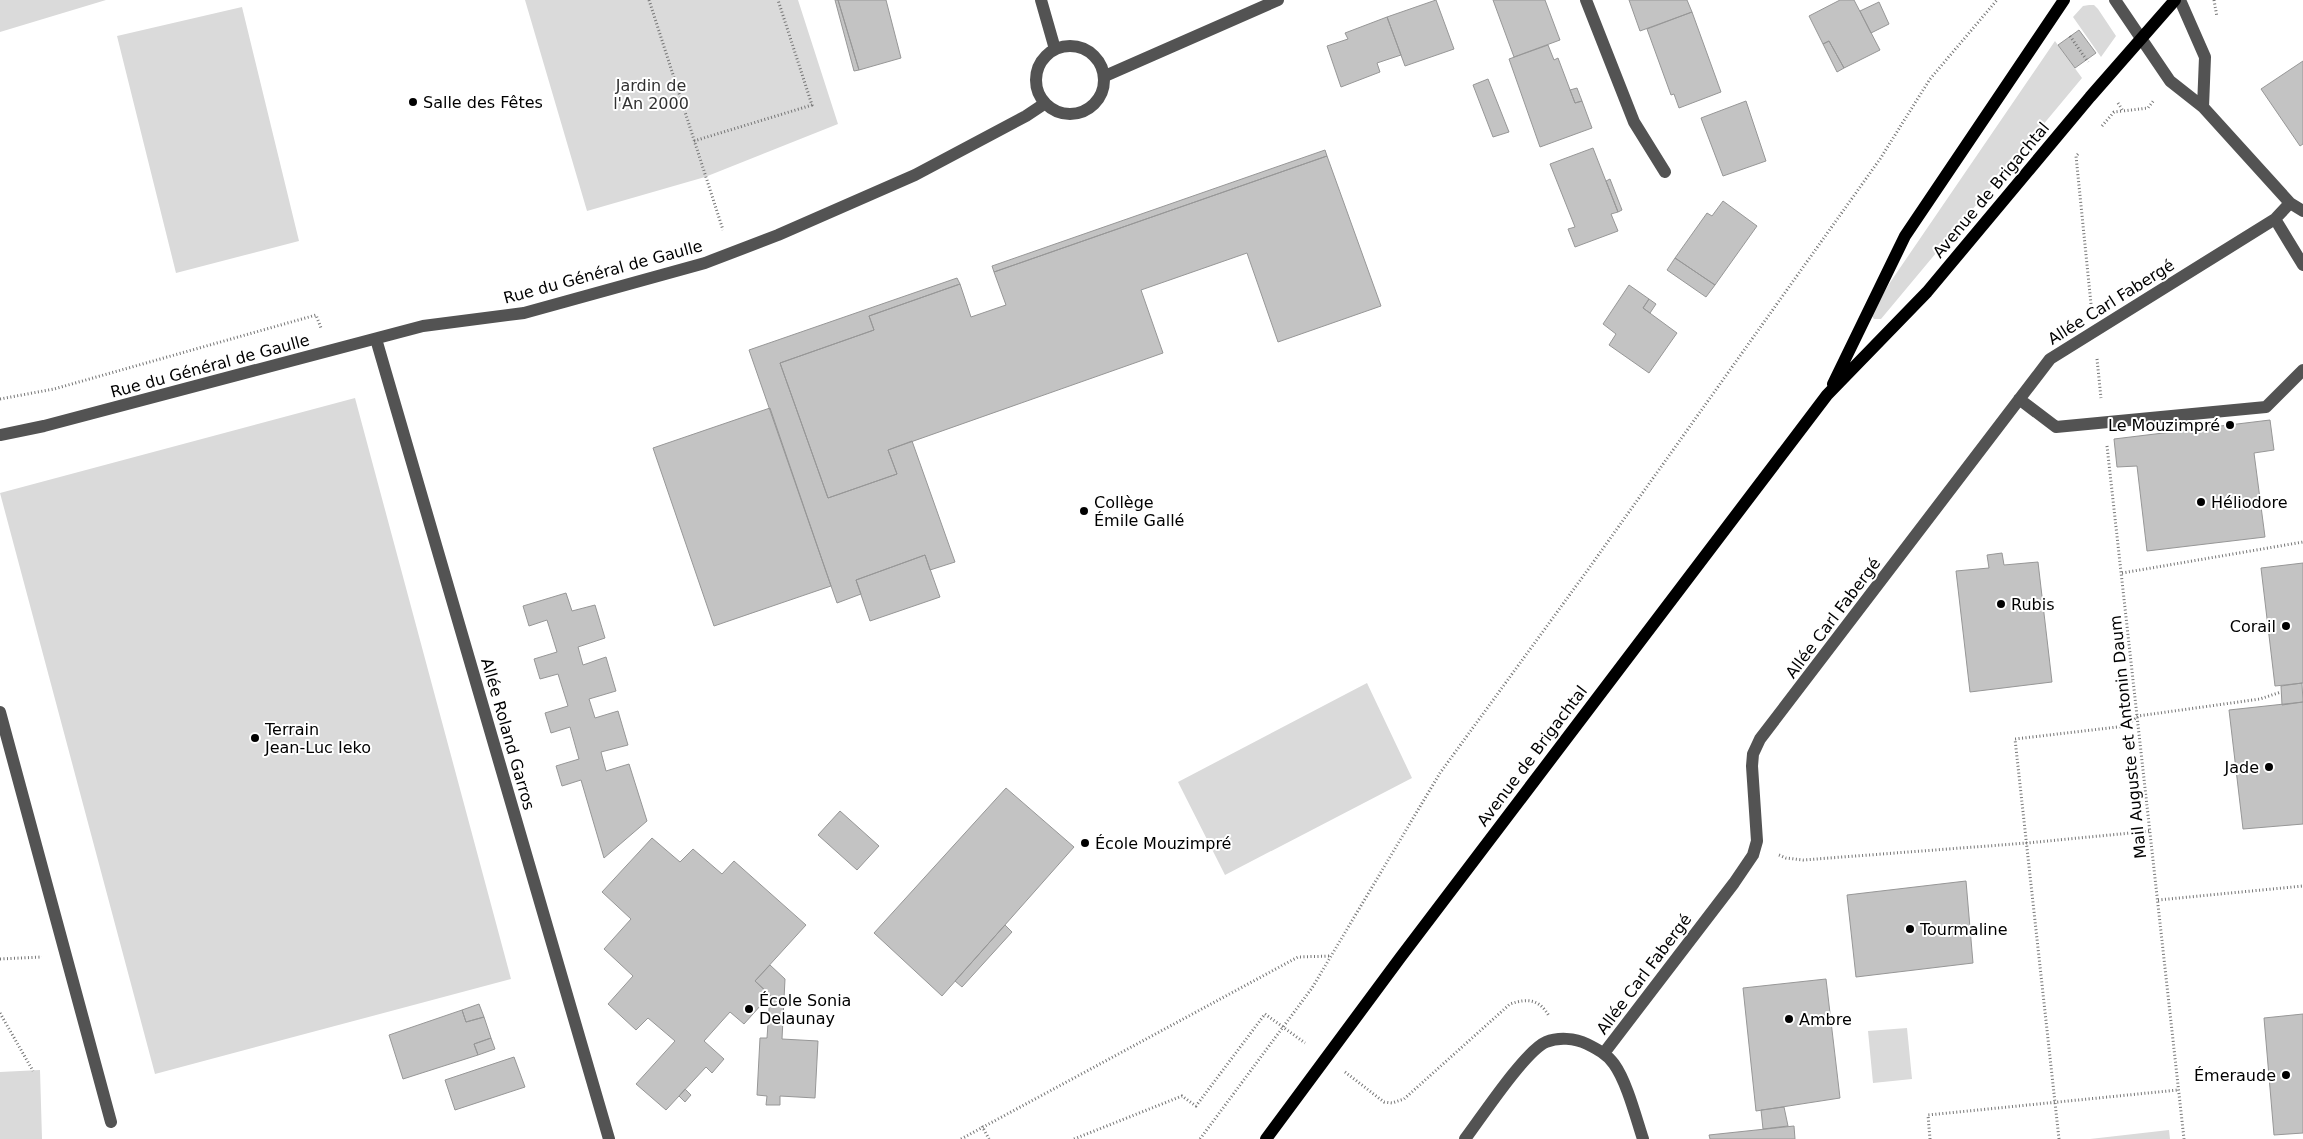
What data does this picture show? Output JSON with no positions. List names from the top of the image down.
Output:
{
  "streets": {
    "main road": ["Avenue de Brigachtal"],
    "street": ["Rue du Général de Gaulle", "Allée Carl Fabergé", "Allée Roland Garros"],
    "path": ["Mail Auguste et Antonin Daum"]
  },
  "crossings": [
    ["Rue du Général de Gaulle", "Allée Roland Garros"],
    ["Allée Carl Fabergé", "Mail Auguste et Antonin Daum"]
  ],
  "parks": ["Jardin de l'An 2000"],
  "places": [
    "Salle des Fêtes",
    "Le Mouzimpré",
    "Héliodore",
    "Collège Émile Gallé",
    "Rubis",
    "Corail",
    "Terrain Jean-Luc Ieko",
    "Jade",
    "École Mouzimpré",
    "Tourmaline",
    "École Sonia Delaunay",
    "Ambre",
    "Émeraude"
  ]
}
